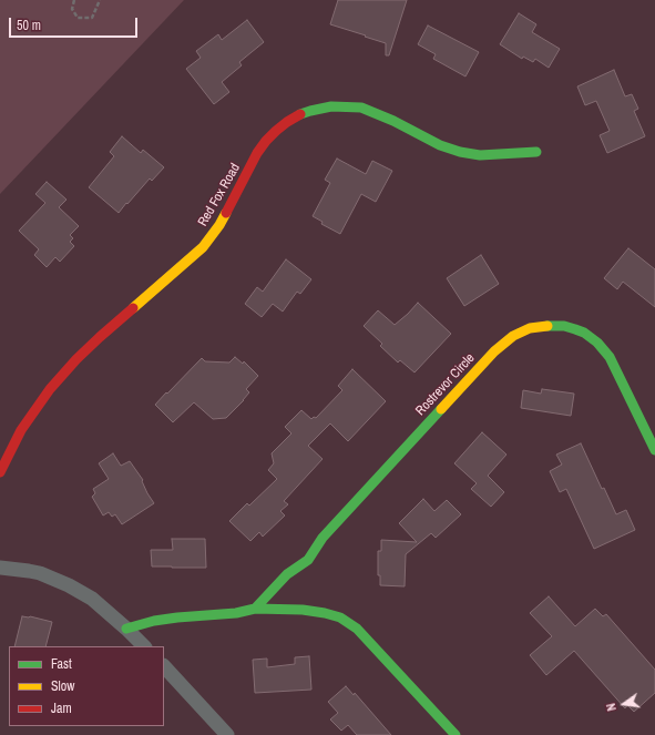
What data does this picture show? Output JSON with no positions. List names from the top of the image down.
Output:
{
  "streets": {
    "street": ["Red Fox Road", "Rostrevor Circle"]
  },
  "legend": ["Fast", "Slow", "Jam"],
  "scale_bar": "50 m",
  "north": "left"
}
